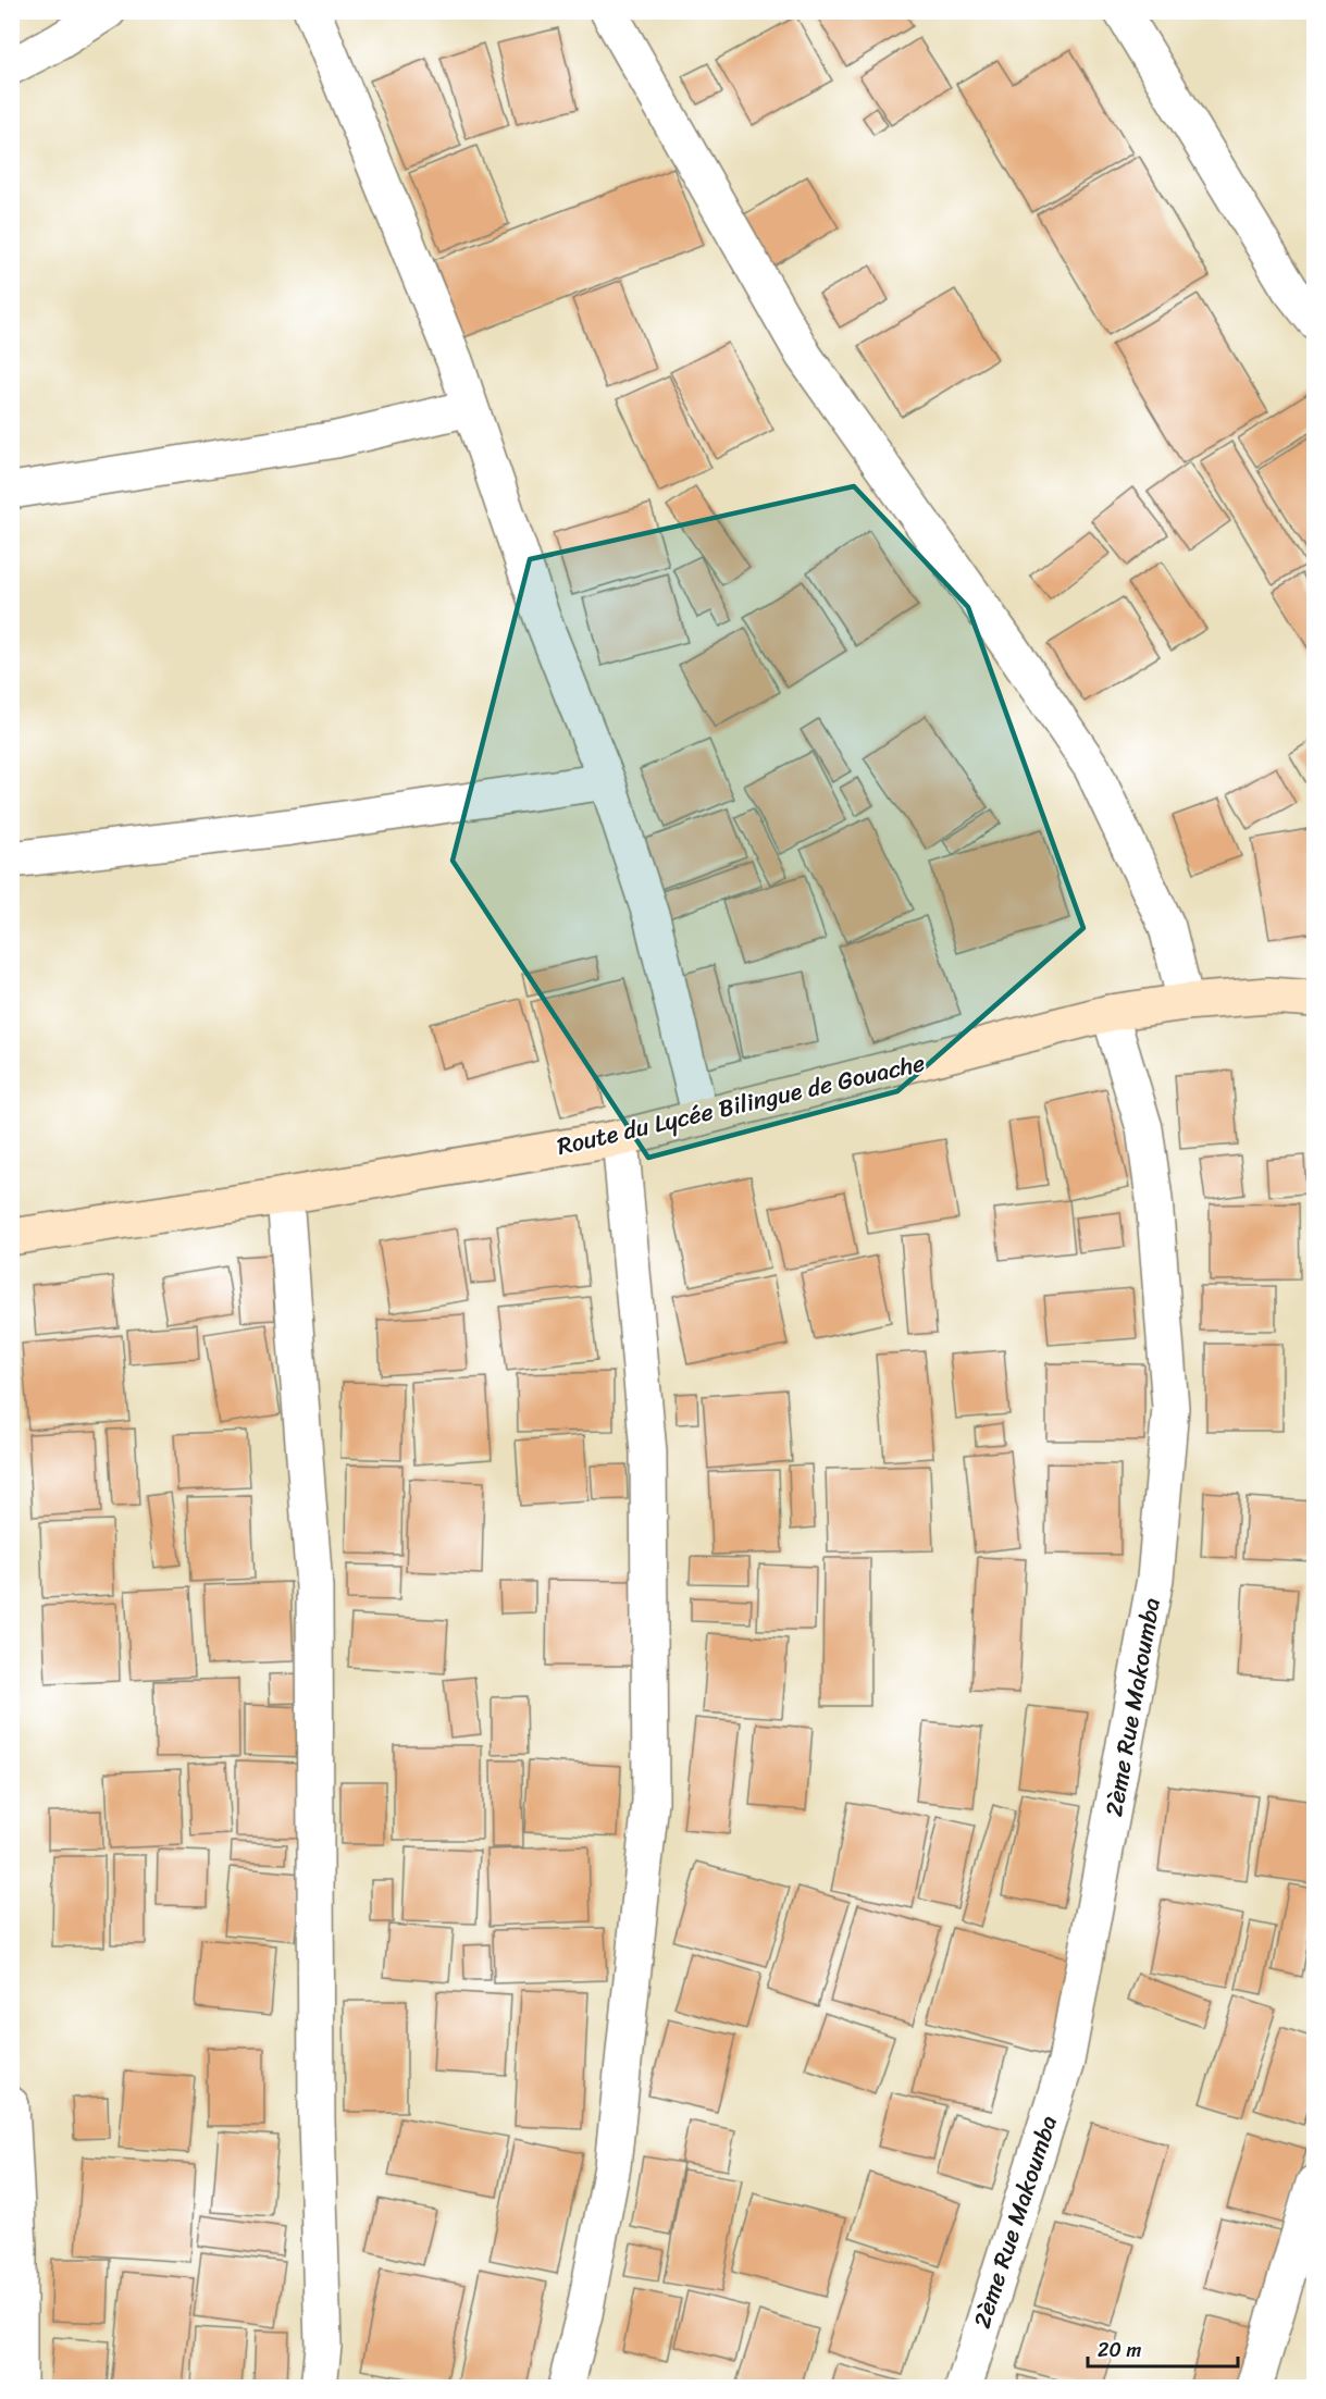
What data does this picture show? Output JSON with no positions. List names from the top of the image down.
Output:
{
  "streets": {
    "street": ["Route du Lycée Bilingue de Gouache", "2ème Rue Makoumba"]
  },
  "crossings": [
    ["Route du Lycée Bilingue de Gouache", "2ème Rue Makoumba"]
  ],
  "scale_bar": "20 m"
}
